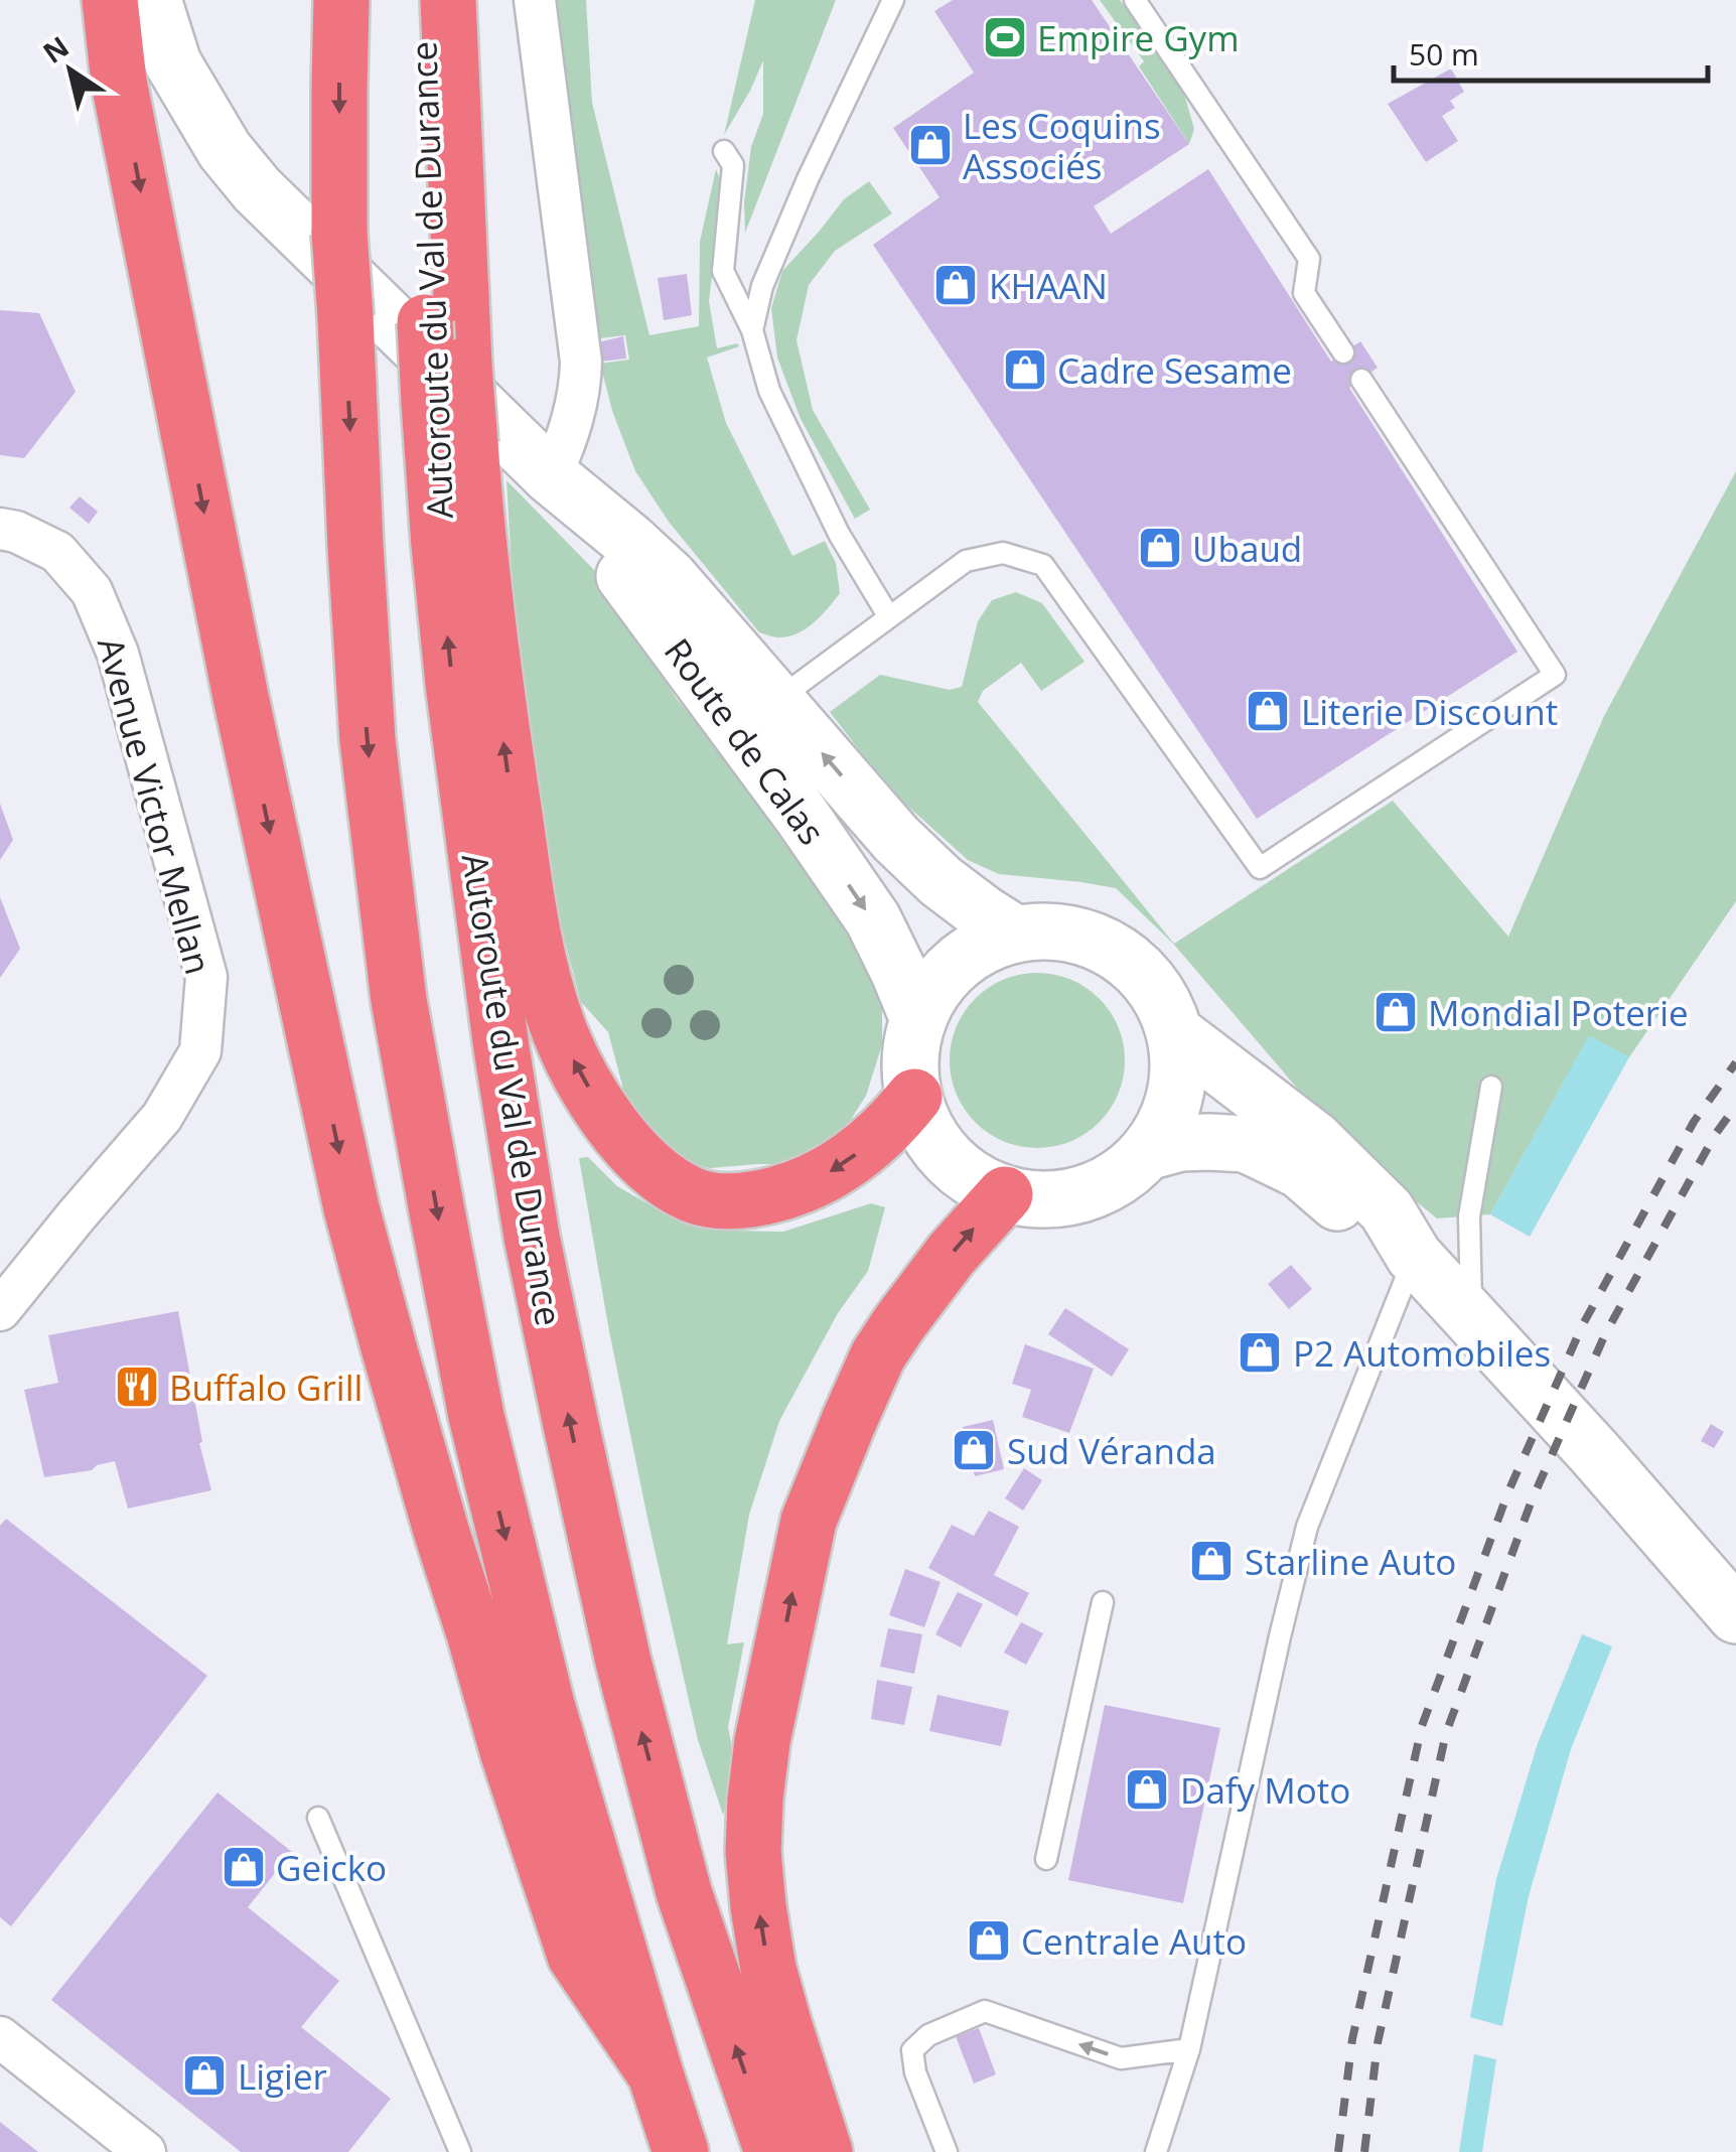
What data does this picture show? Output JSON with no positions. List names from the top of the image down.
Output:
{
  "streets": {
    "highway": ["Autoroute du Val de Durance"],
    "main road": ["Route de Calas"],
    "street": ["Avenue Victor Mellan"]
  },
  "places": {
    "sports": ["Empire Gym"],
    "shop": [
      "Les Coquins Associés",
      "KHAAN",
      "Cadre Sesame",
      "Ubaud",
      "Literie Discount",
      "Mondial Poterie",
      "P2 Automobiles",
      "Sud Véranda",
      "Starline Auto",
      "Dafy Moto",
      "Geicko",
      "Centrale Auto",
      "Ligier"
    ],
    "restaurant": ["Buffalo Grill"]
  },
  "scale_bar": "50 m",
  "north": "top left"
}
